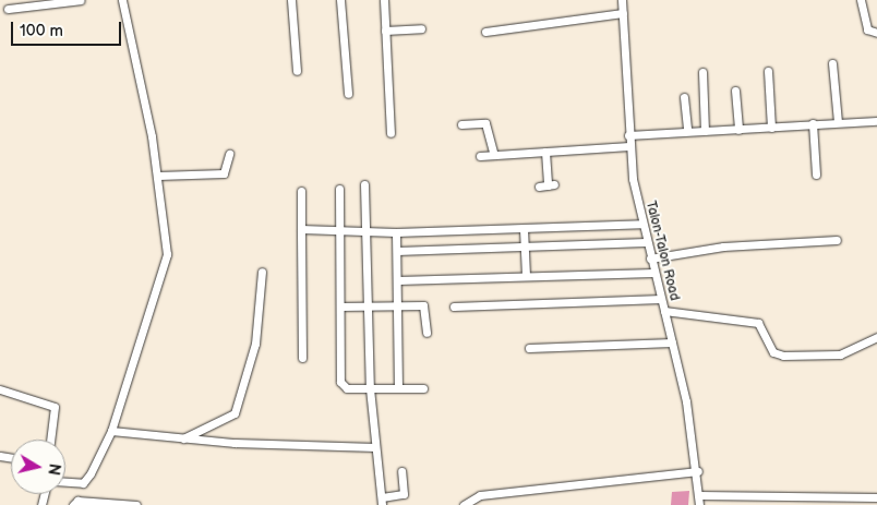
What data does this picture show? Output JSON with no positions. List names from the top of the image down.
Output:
{
  "streets": {
    "street": ["Talon-Talon Road"]
  },
  "scale_bar": "100 m",
  "north": "right"
}
